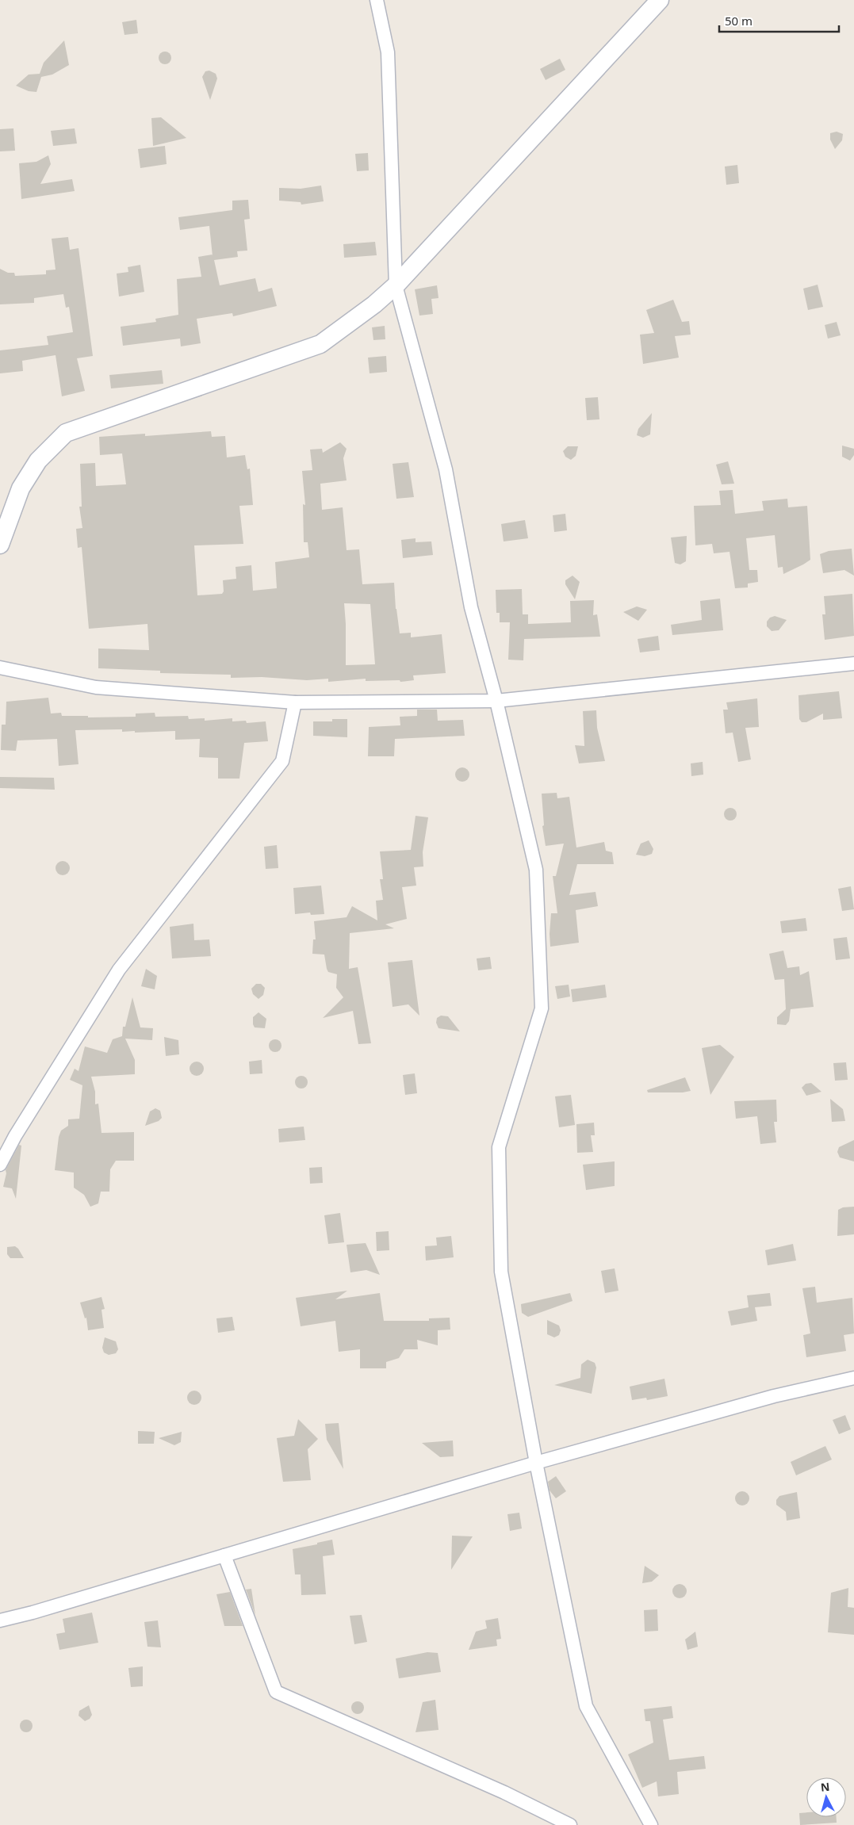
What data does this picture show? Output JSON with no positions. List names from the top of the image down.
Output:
{
  "scale_bar": "50 m",
  "north": "top"
}
